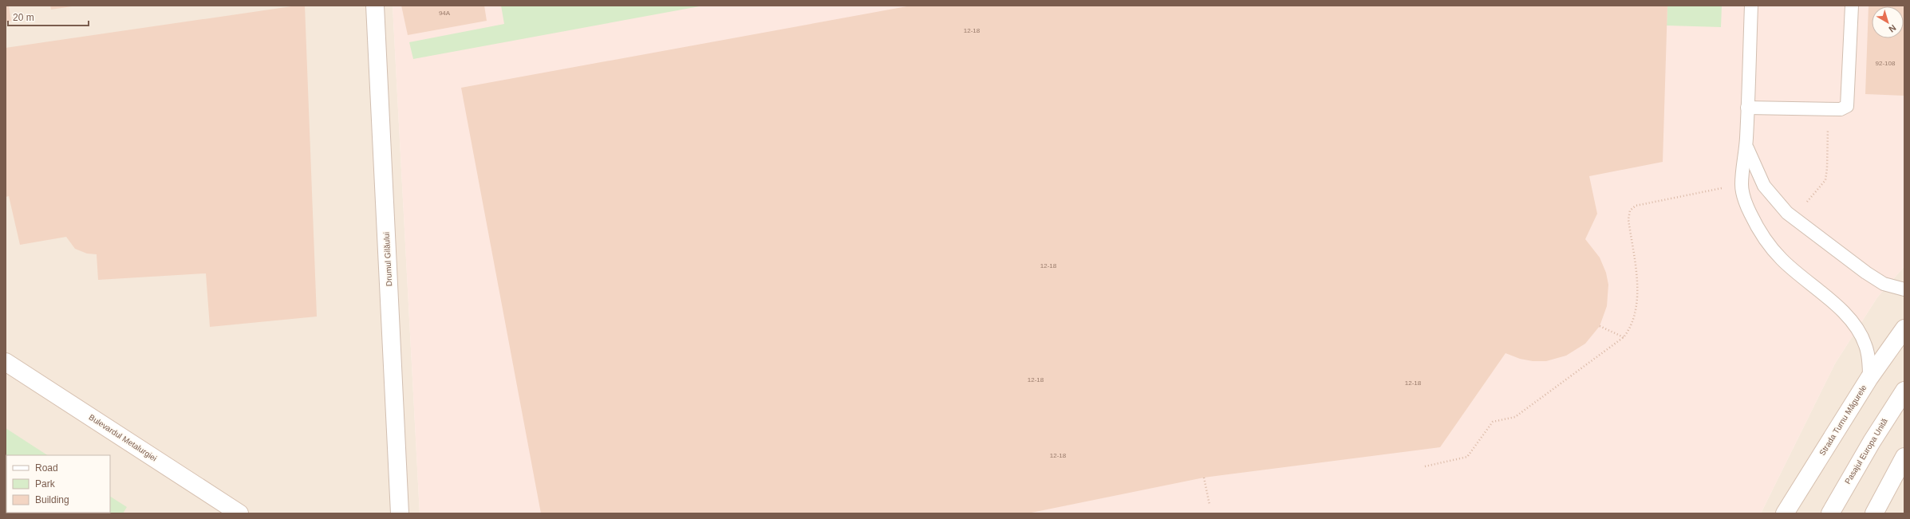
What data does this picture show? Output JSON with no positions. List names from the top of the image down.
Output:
{
  "streets": {
    "street": [
      "Drumul Gilăului",
      "Strada Turnu Măgurele",
      "Bulevardul Metalurgiei",
      "Pasajul Europa Unită"
    ]
  },
  "house_numbers": [
    "94A",
    "12-18",
    "92-108",
    "12-18",
    "12-18",
    "12-18",
    "12-18"
  ],
  "legend": ["Road", "Park", "Building"],
  "scale_bar": "20 m",
  "north": "bottom right"
}
